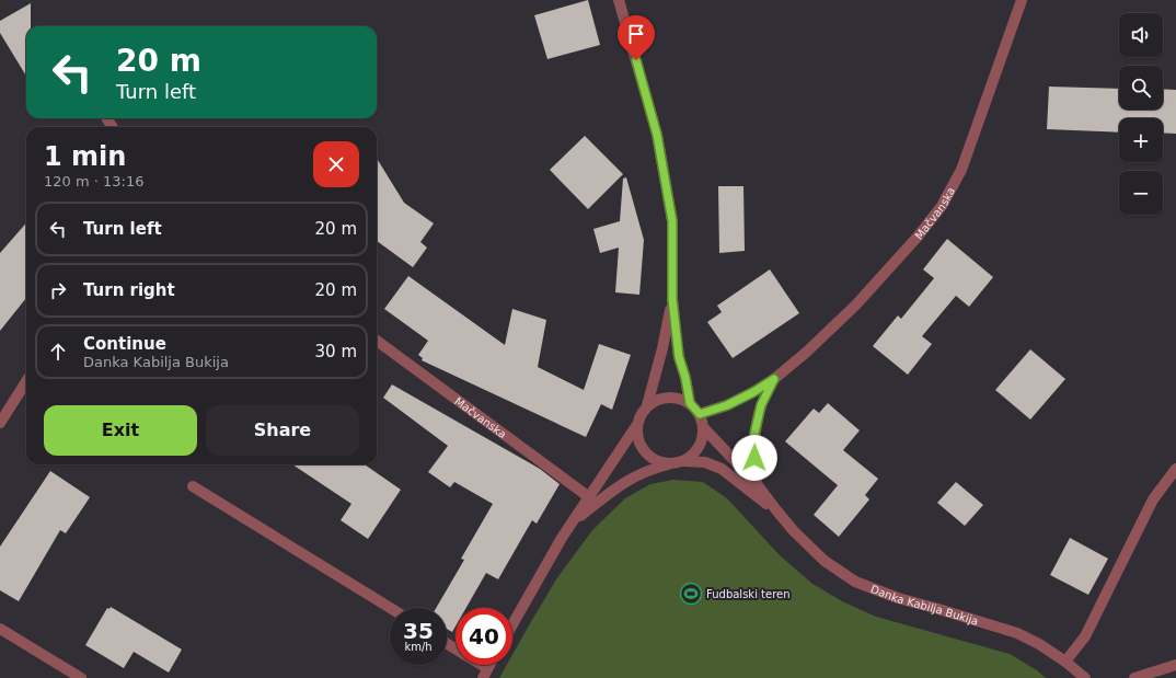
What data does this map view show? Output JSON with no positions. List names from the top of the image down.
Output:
{
  "streets": {
    "street": ["Mačvanska", "Danka Kabilja Bukija"]
  },
  "places": {
    "sports": ["Fudbalski teren"]
  },
  "page": {
    "map_buttons": ["+", "−"],
    "turn": ["20 m", "Turn left"],
    "heading": ["1 min", "120 m · 13:16"],
    "list": [
      {
        "name": "Turn left",
        "value": "20 m"
      },
      {
        "name": "Turn right",
        "value": "20 m"
      },
      {
        "name": "Continue",
        "note": "Danka Kabilja Bukija",
        "value": "30 m"
      }
    ],
    "buttons": ["Exit", "Share"],
    "speed": "35 km/h",
    "limit": "40"
  }
}
